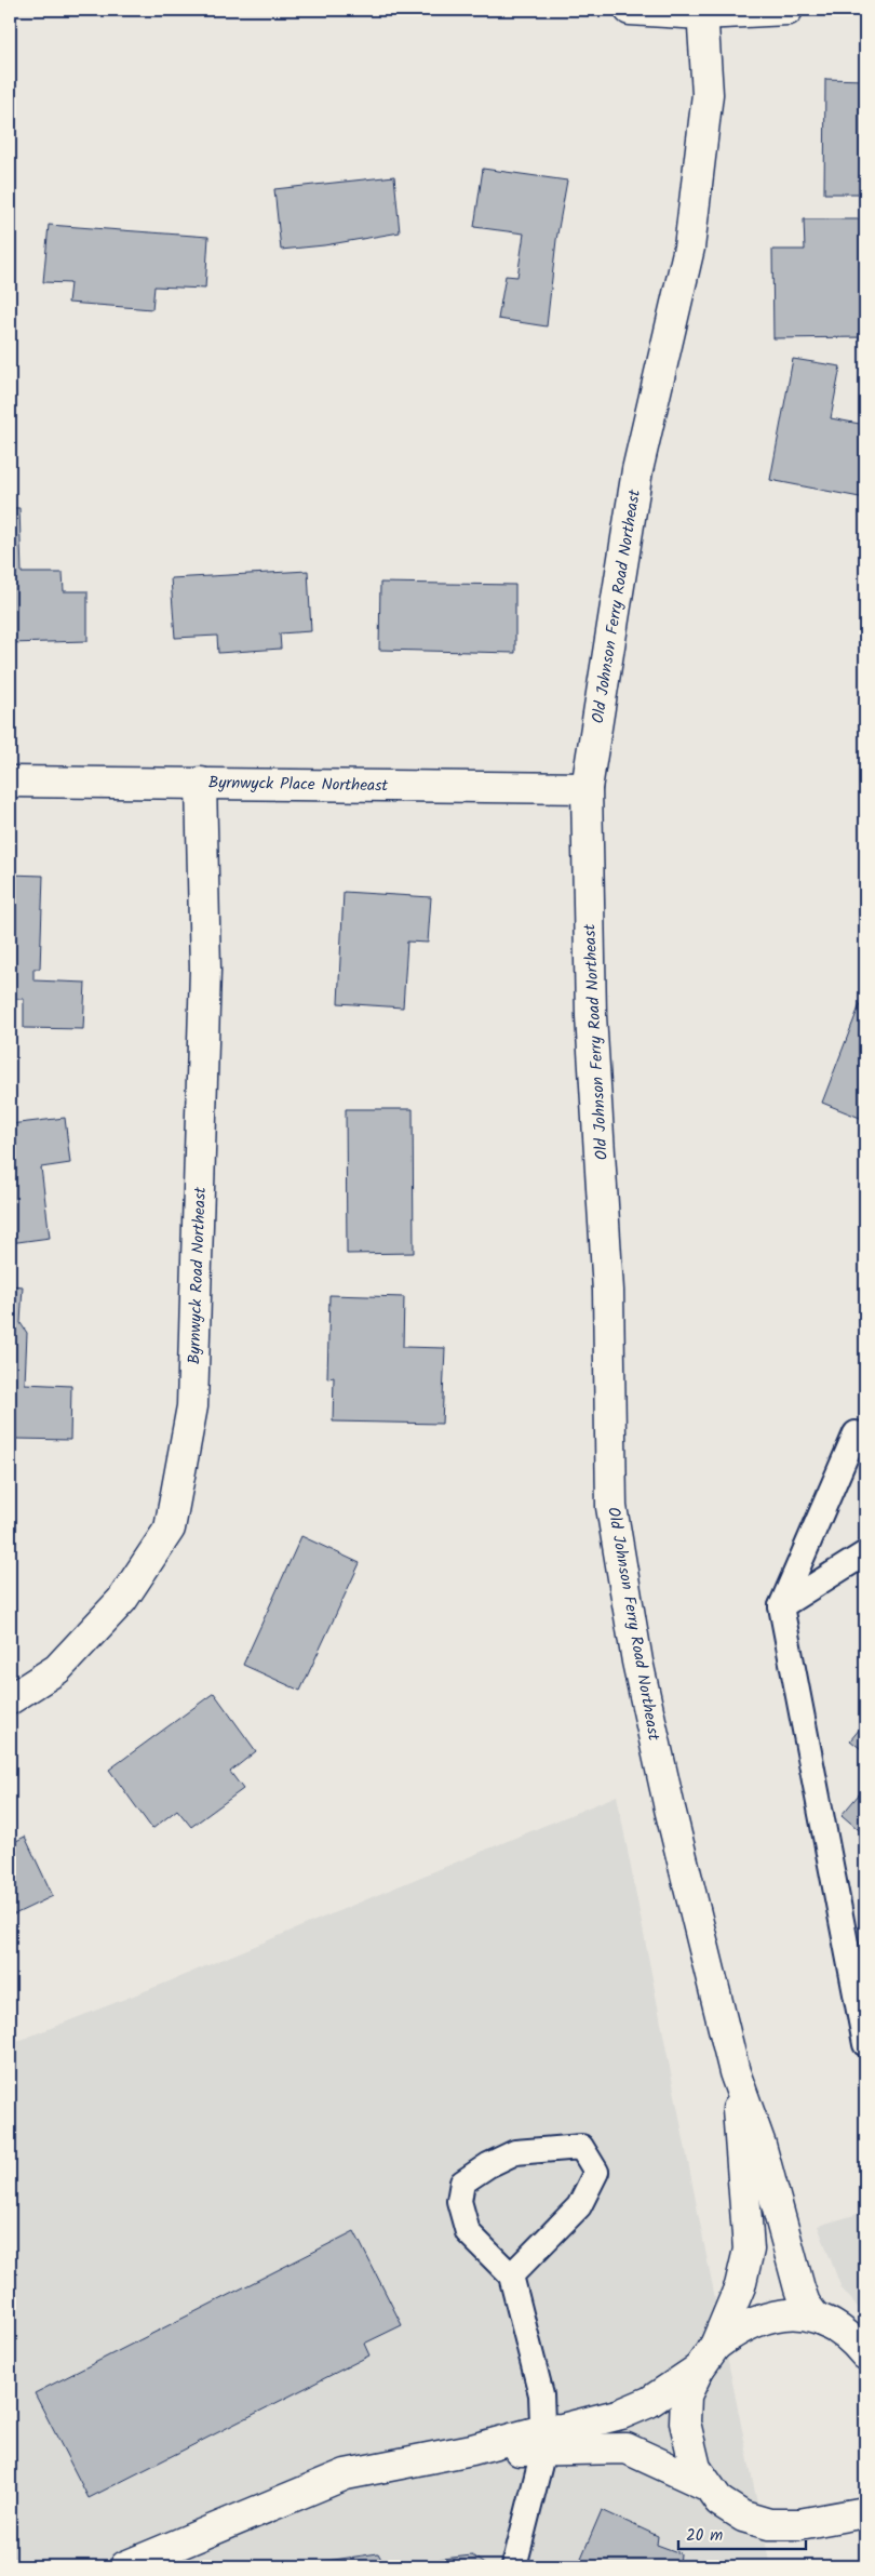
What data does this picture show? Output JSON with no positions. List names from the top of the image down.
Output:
{
  "streets": {
    "street": ["Old Johnson Ferry Road Northeast", "Byrnwyck Place Northeast", "Byrnwyck Road Northeast"]
  },
  "crossings": [
    ["Old Johnson Ferry Road Northeast", "Byrnwyck Place Northeast"],
    ["Byrnwyck Place Northeast", "Byrnwyck Road Northeast"]
  ],
  "scale_bar": "20 m"
}
